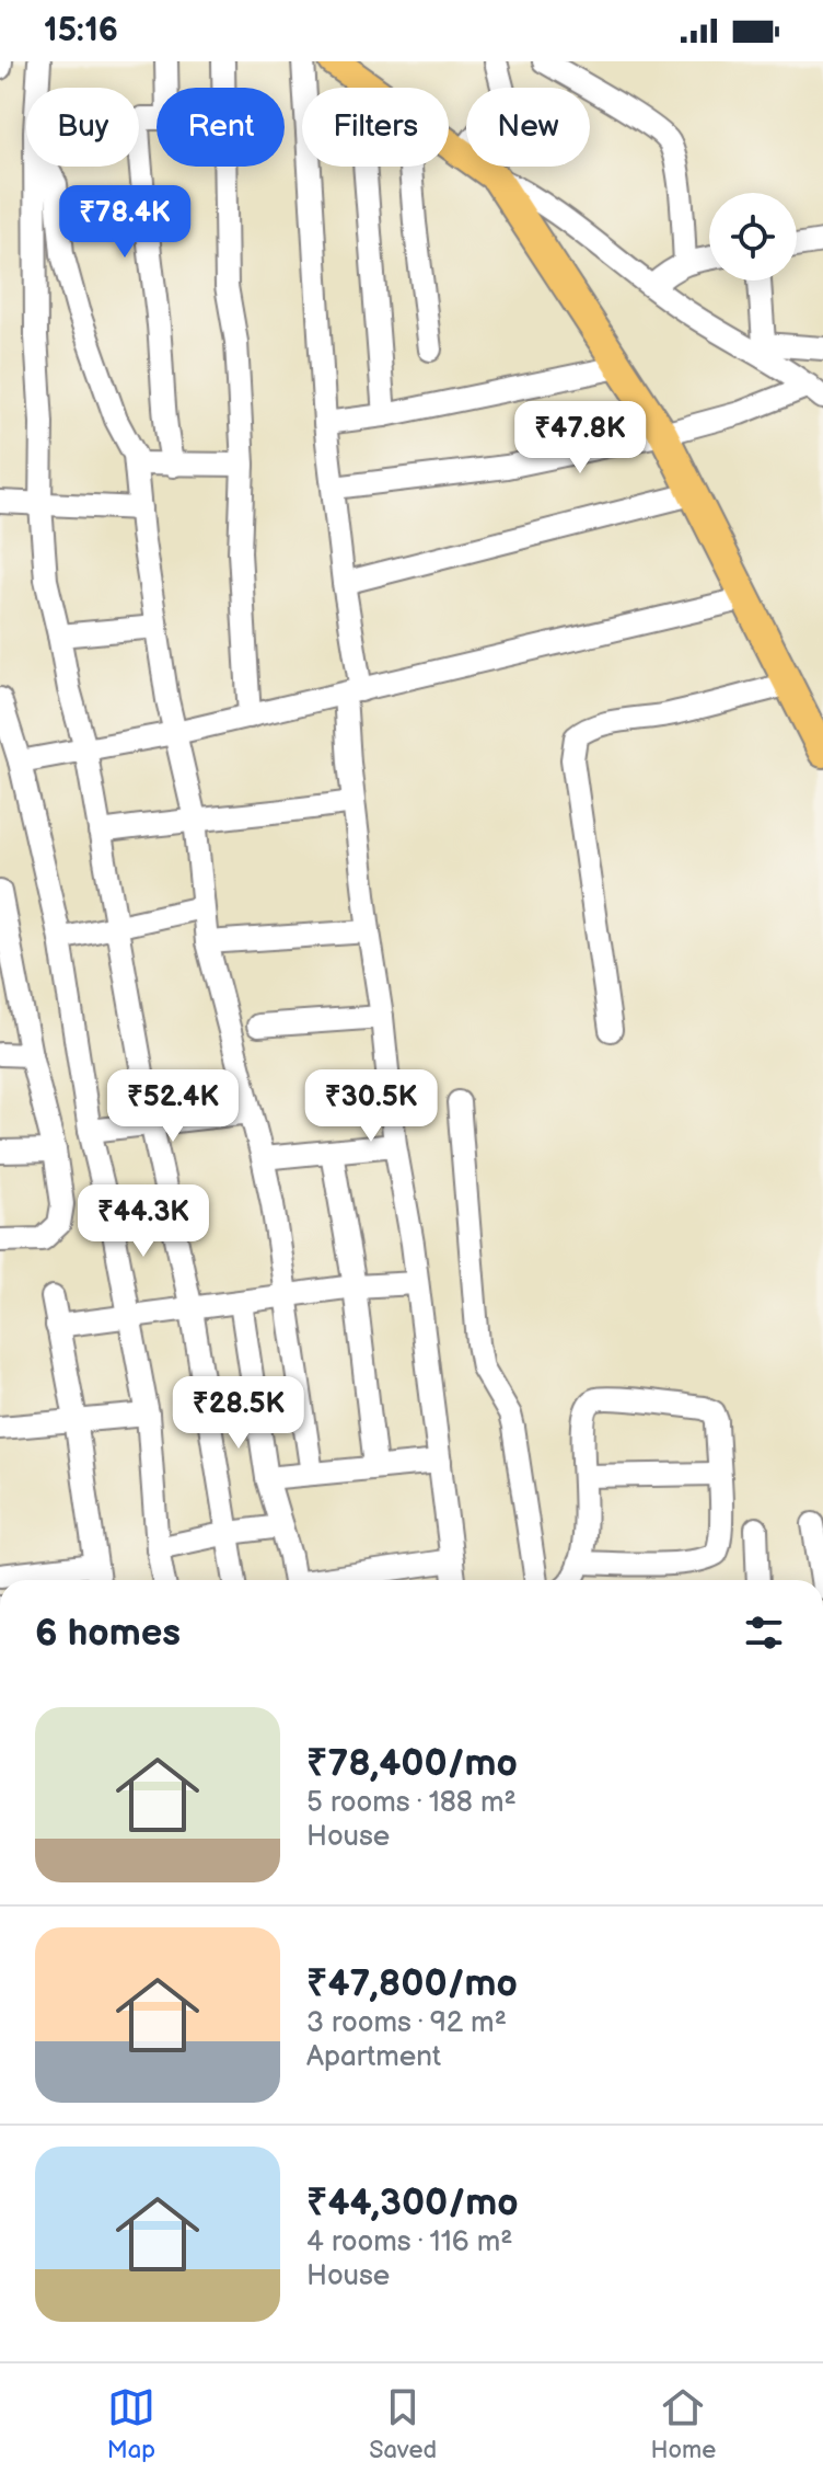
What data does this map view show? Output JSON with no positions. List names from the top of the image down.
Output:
{
  "page": {
    "status": "15:16",
    "chip": [
      "Buy",
      "Rent",
      "Filters",
      "New"
    ],
    "price": [
      "₹78.4K",
      "₹47.8K",
      "₹52.4K",
      "₹30.5K",
      "₹44.3K",
      "₹28.5K"
    ],
    "heading": "6 homes",
    "list": [
      {
        "name": "₹78,400/mo",
        "note": "5 rooms · 188 m² · House"
      },
      {
        "name": "₹47,800/mo",
        "note": "3 rooms · 92 m² · Apartment"
      },
      {
        "name": "₹44,300/mo",
        "note": "4 rooms · 116 m² · House"
      }
    ],
    "tabs": ["Map", "Saved", "Home"]
  }
}
